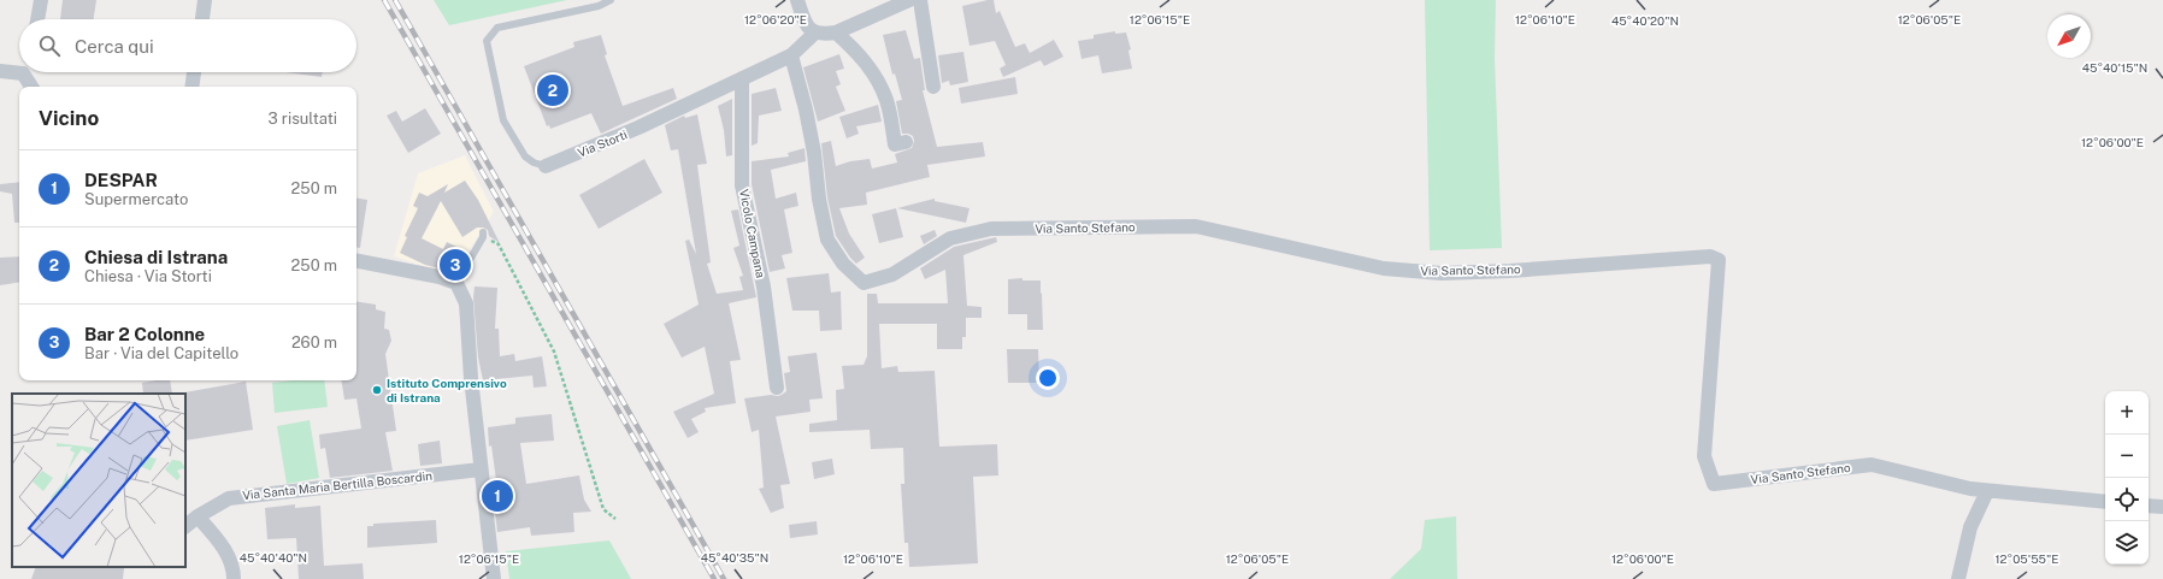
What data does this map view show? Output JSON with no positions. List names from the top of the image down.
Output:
{
  "streets": {
    "street": [
      "Via Storti",
      "Via Santo Stefano",
      "Vicolo Campana",
      "Via Santa Maria Bertilla Boscardin"
    ]
  },
  "crossings": [
    ["Via Storti", "Via Santo Stefano"],
    ["Via Storti", "Vicolo Campana"]
  ],
  "places": ["Istituto Comprensivo di Istrana"],
  "north": "bottom left",
  "page": {
    "search": "Cerca qui",
    "pins": ["2", "3", "1"],
    "heading": ["Vicino", "3 risultati"],
    "list": [
      {
        "mark": "1",
        "name": "DESPAR",
        "note": "Supermercato",
        "value": "250 m"
      },
      {
        "mark": "2",
        "name": "Chiesa di Istrana",
        "note": "Chiesa · Via Storti",
        "value": "250 m"
      },
      {
        "mark": "3",
        "name": "Bar 2 Colonne",
        "note": "Bar · Via del Capitello",
        "value": "260 m"
      }
    ],
    "map_buttons": ["+", "−"]
  },
  "coordinates": [
    "12°06'20\"E",
    "12°06'15\"E",
    "12°06'10\"E",
    "12°06'05\"E",
    "45°40'20\"N",
    "45°40'15\"N",
    "12°06'00\"E",
    "45°40'40\"N",
    "45°40'35\"N",
    "12°05'55\"E"
  ]
}
